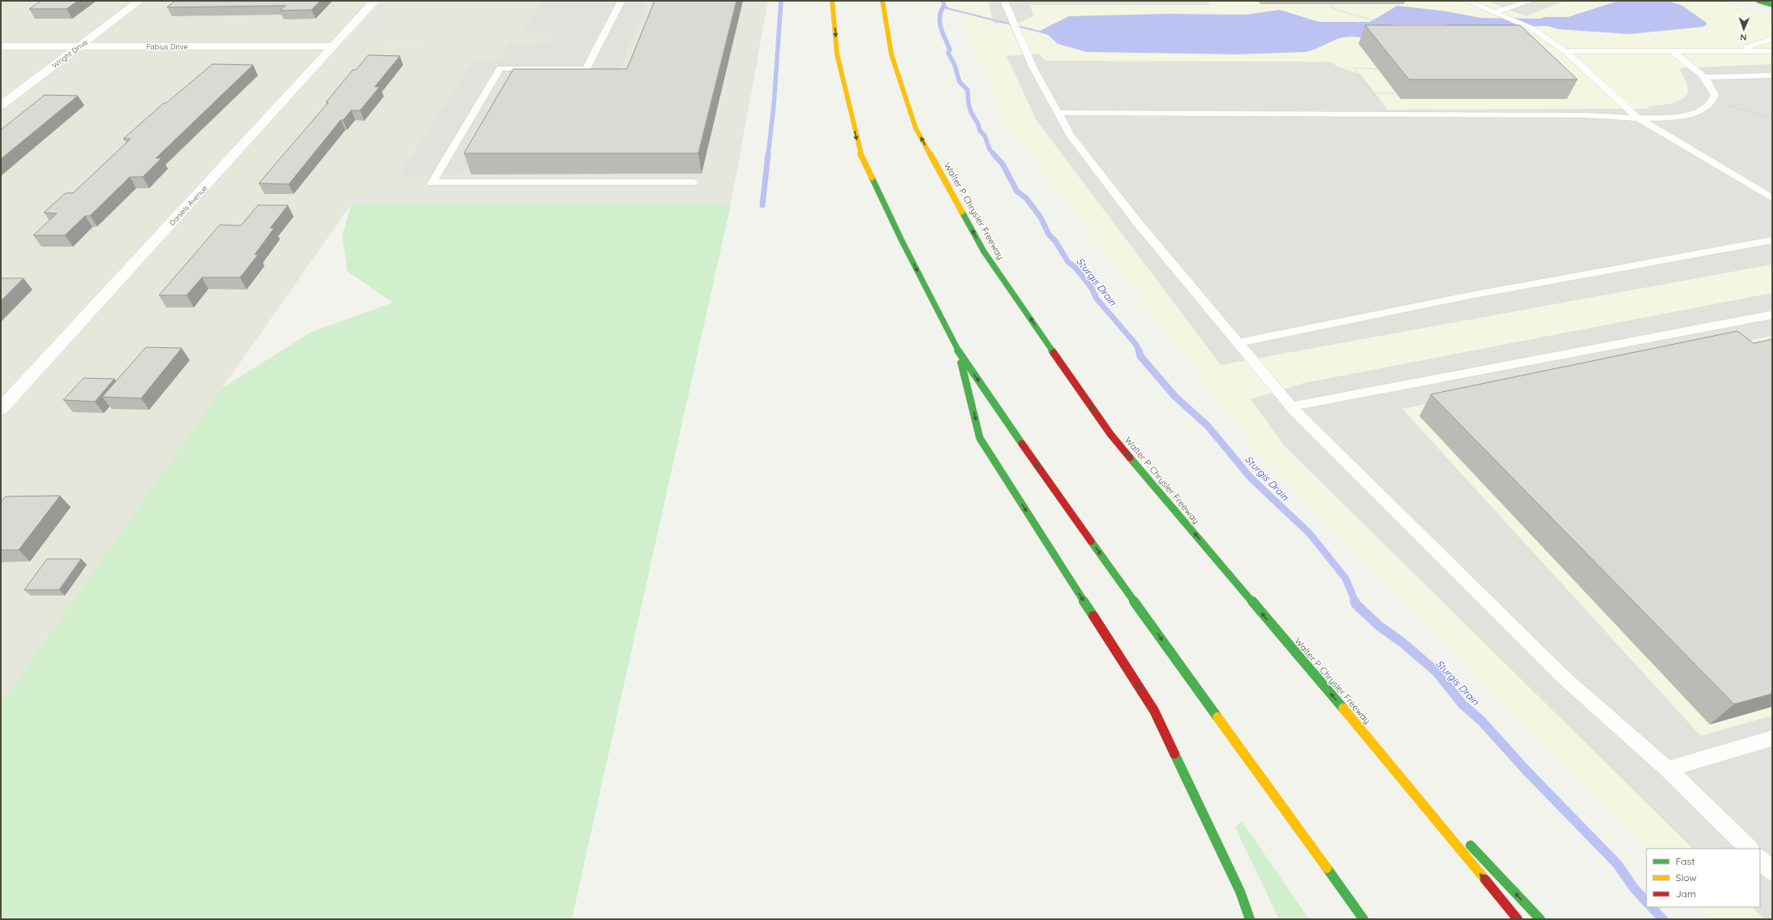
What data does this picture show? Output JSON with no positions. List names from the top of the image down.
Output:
{
  "streets": {
    "main road": ["Walter P. Chrysler Freeway"],
    "street": ["Fabius Drive", "Wright Drive", "Daniels Avenue"]
  },
  "crossings": [
    ["Fabius Drive", "Wright Drive"],
    ["Fabius Drive", "Daniels Avenue"]
  ],
  "water": ["Sturgis Drain"],
  "legend": ["Fast", "Slow", "Jam"],
  "north": "bottom"
}
